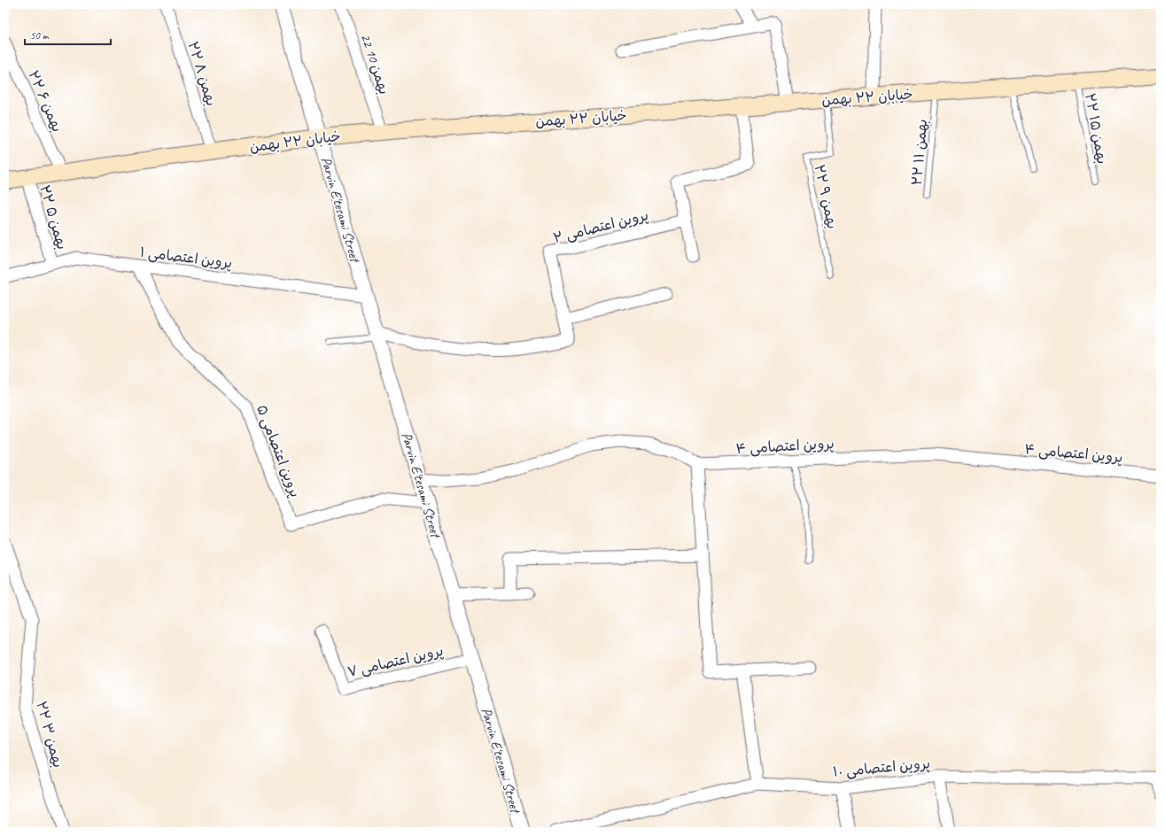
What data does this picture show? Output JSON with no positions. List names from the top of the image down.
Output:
{
  "streets": {
    "main road": ["خیابان ۲۲ بهمن"],
    "street": [
      "22 بهمن 10",
      "۲۲ بهمن ۸",
      "۲۲ بهمن ۶",
      "Parvin E'tesami Street",
      "۲۲ بهمن ۵",
      "پروین اعتصامی ۲",
      "پروین اعتصامی ۱",
      "پروین اعتصامی ۴",
      "پروین اعتصامی ۵",
      "پروین اعتصامی ۷",
      "۲۲ بهمن ۳",
      "پروین اعتصامی ۱۰"
    ],
    "lane": ["۲۲ بهمن ۱۵", "۲۲ بهمن ۱۱", "۲۲ بهمن ۹"]
  },
  "crossings": [
    ["22 بهمن 10", "خیابان ۲۲ بهمن"],
    ["۲۲ بهمن ۸", "خیابان ۲۲ بهمن"],
    ["خیابان ۲۲ بهمن", "۲۲ بهمن ۶"],
    ["خیابان ۲۲ بهمن", "۲۲ بهمن ۱۵"],
    ["خیابان ۲۲ بهمن", "۲۲ بهمن ۱۱"],
    ["خیابان ۲۲ بهمن", "۲۲ بهمن ۹"],
    ["خیابان ۲۲ بهمن", "Parvin E'tesami Street"],
    ["خیابان ۲۲ بهمن", "۲۲ بهمن ۵"],
    ["Parvin E'tesami Street", "پروین اعتصامی ۲"],
    ["Parvin E'tesami Street", "پروین اعتصامی ۱"],
    ["Parvin E'tesami Street", "پروین اعتصامی ۵"],
    ["Parvin E'tesami Street", "پروین اعتصامی ۷"],
    ["۲۲ بهمن ۵", "پروین اعتصامی ۱"],
    ["پروین اعتصامی ۱", "پروین اعتصامی ۵"]
  ],
  "scale_bar": "50 m"
}
